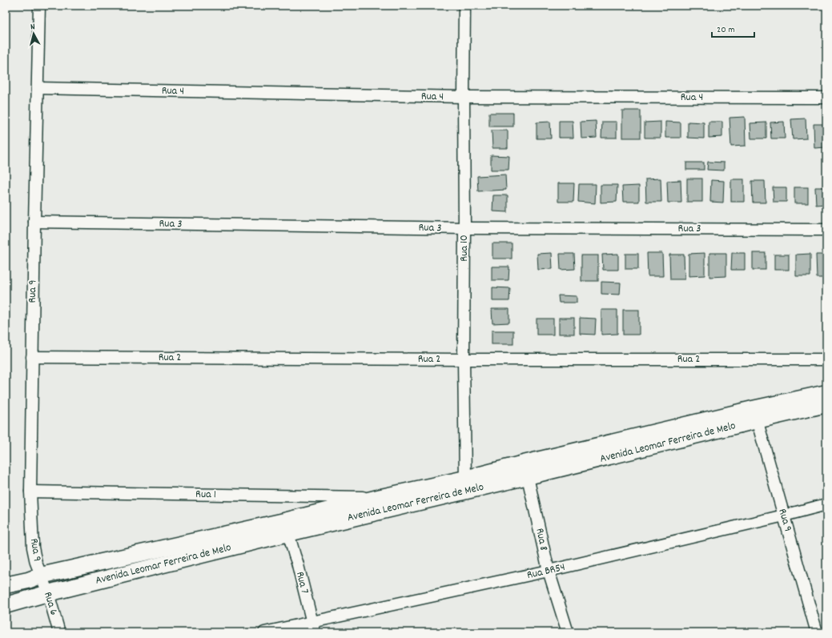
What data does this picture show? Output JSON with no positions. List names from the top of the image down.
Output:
{
  "streets": {
    "street": [
      "Rua 4",
      "Rua 3",
      "Rua 10",
      "Rua 9",
      "Rua 2",
      "Avenida Leomar Ferreira de Melo",
      "Rua 1",
      "Rua 8",
      "Rua BR54",
      "Rua 7",
      "Rua 6"
    ]
  },
  "crossings": [
    ["Rua 4", "Rua 10"],
    ["Rua 4", "Rua 9"],
    ["Rua 3", "Rua 10"],
    ["Rua 3", "Rua 9"],
    ["Rua 10", "Rua 2"],
    ["Rua 10", "Avenida Leomar Ferreira de Melo"],
    ["Rua 9", "Rua 2"],
    ["Rua 9", "Avenida Leomar Ferreira de Melo"],
    ["Rua 9", "Rua 1"],
    ["Rua 9", "Rua BR54"],
    ["Rua 9", "Rua 6"],
    ["Avenida Leomar Ferreira de Melo", "Rua 1"],
    ["Avenida Leomar Ferreira de Melo", "Rua 8"],
    ["Avenida Leomar Ferreira de Melo", "Rua 7"],
    ["Avenida Leomar Ferreira de Melo", "Rua 6"],
    ["Rua 8", "Rua BR54"],
    ["Rua BR54", "Rua 7"]
  ],
  "scale_bar": "20 m",
  "north": "top"
}
